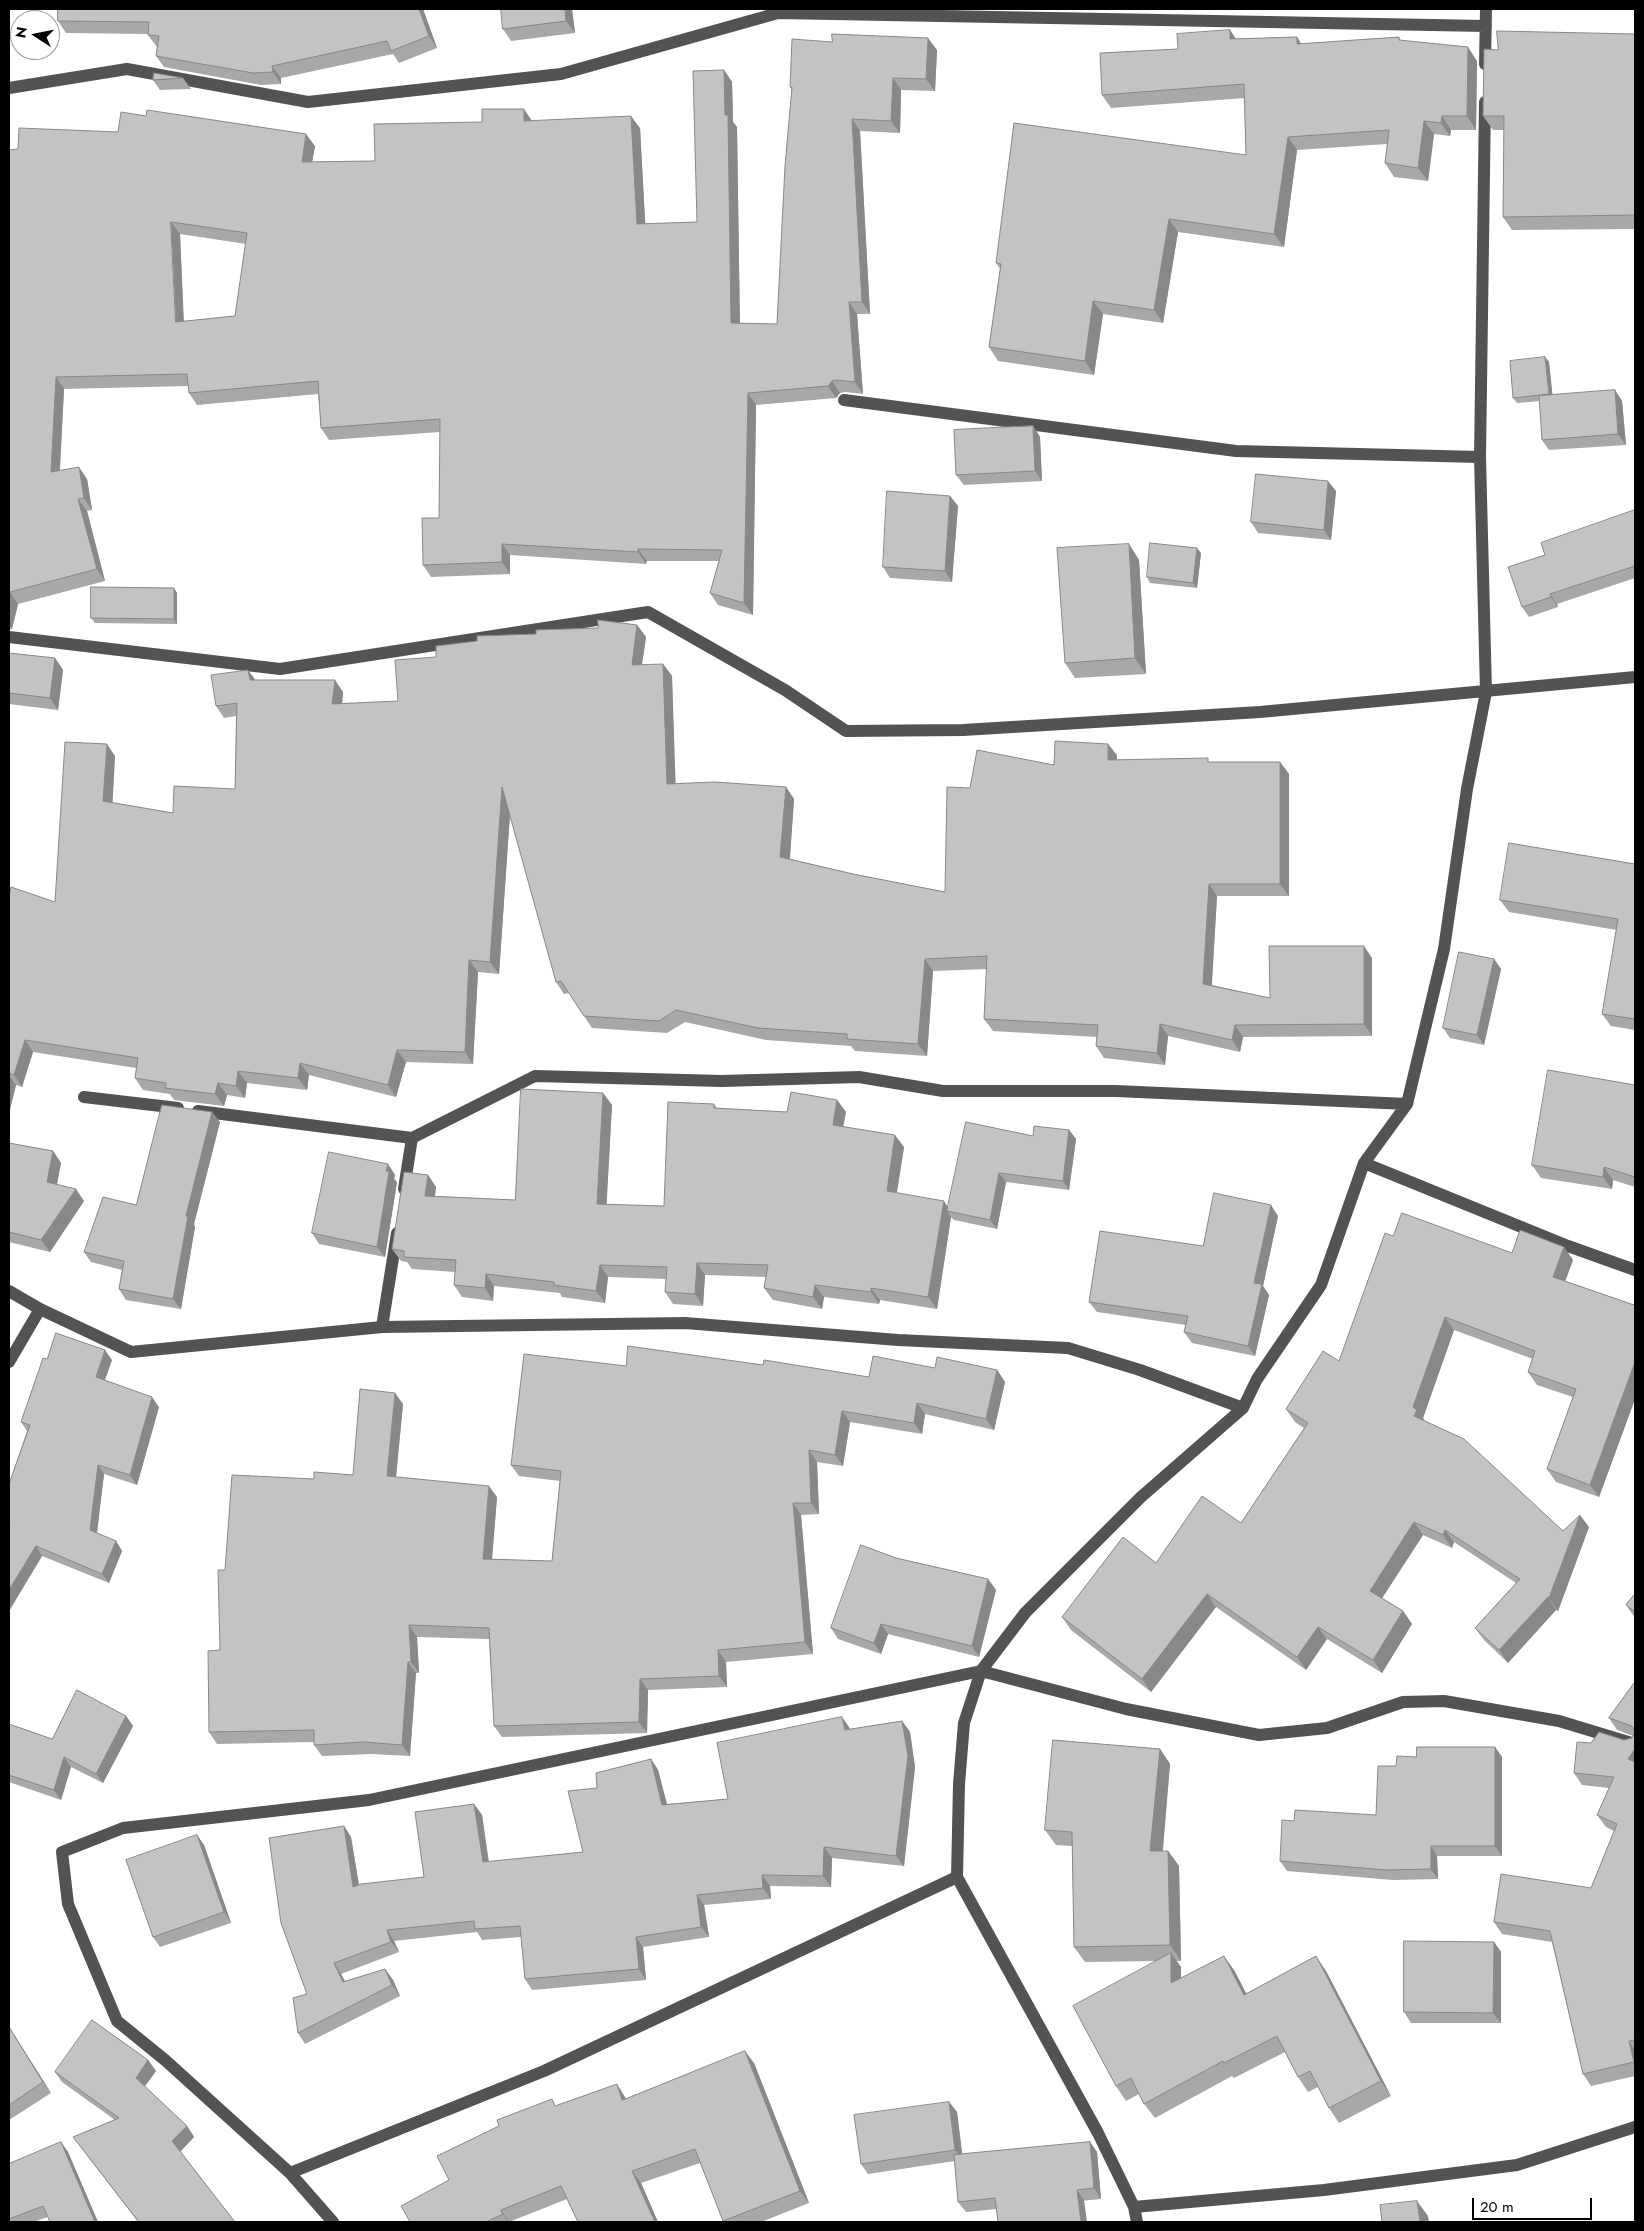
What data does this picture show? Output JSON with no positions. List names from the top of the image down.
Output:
{
  "scale_bar": "20 m",
  "north": "left"
}
